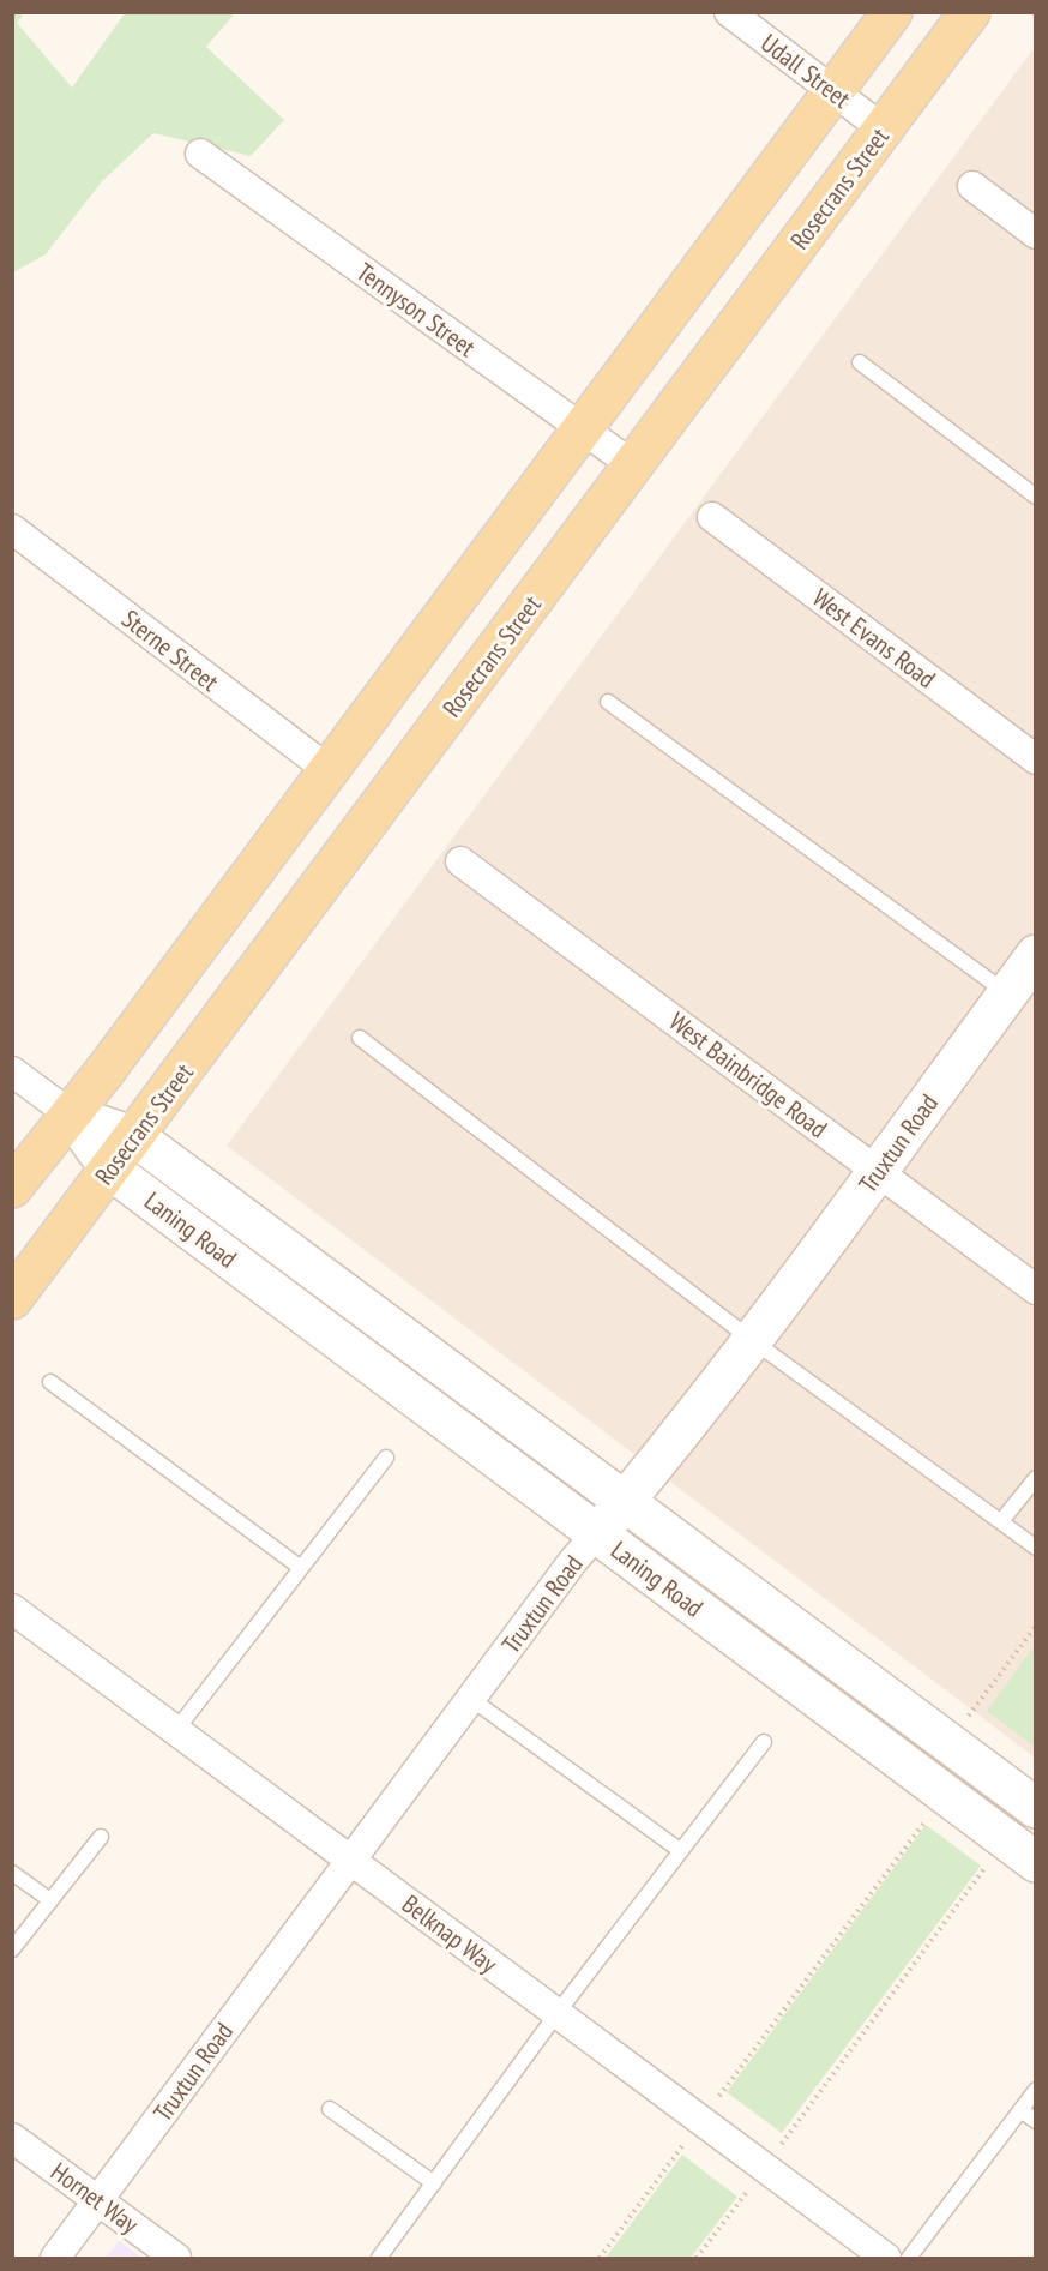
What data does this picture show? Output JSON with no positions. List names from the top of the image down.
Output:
{
  "streets": {
    "main road": ["Rosecrans Street"],
    "street": [
      "Udall Street",
      "Tennyson Street",
      "West Evans Road",
      "Sterne Street",
      "West Bainbridge Road",
      "Truxtun Road",
      "Laning Road",
      "Belknap Way",
      "Hornet Way"
    ]
  },
  "crossings": [
    ["Udall Street", "Rosecrans Street"],
    ["Rosecrans Street", "Tennyson Street"],
    ["Rosecrans Street", "Laning Road"],
    ["West Bainbridge Road", "Truxtun Road"],
    ["Truxtun Road", "Laning Road"],
    ["Truxtun Road", "Belknap Way"],
    ["Truxtun Road", "Hornet Way"]
  ]
}
